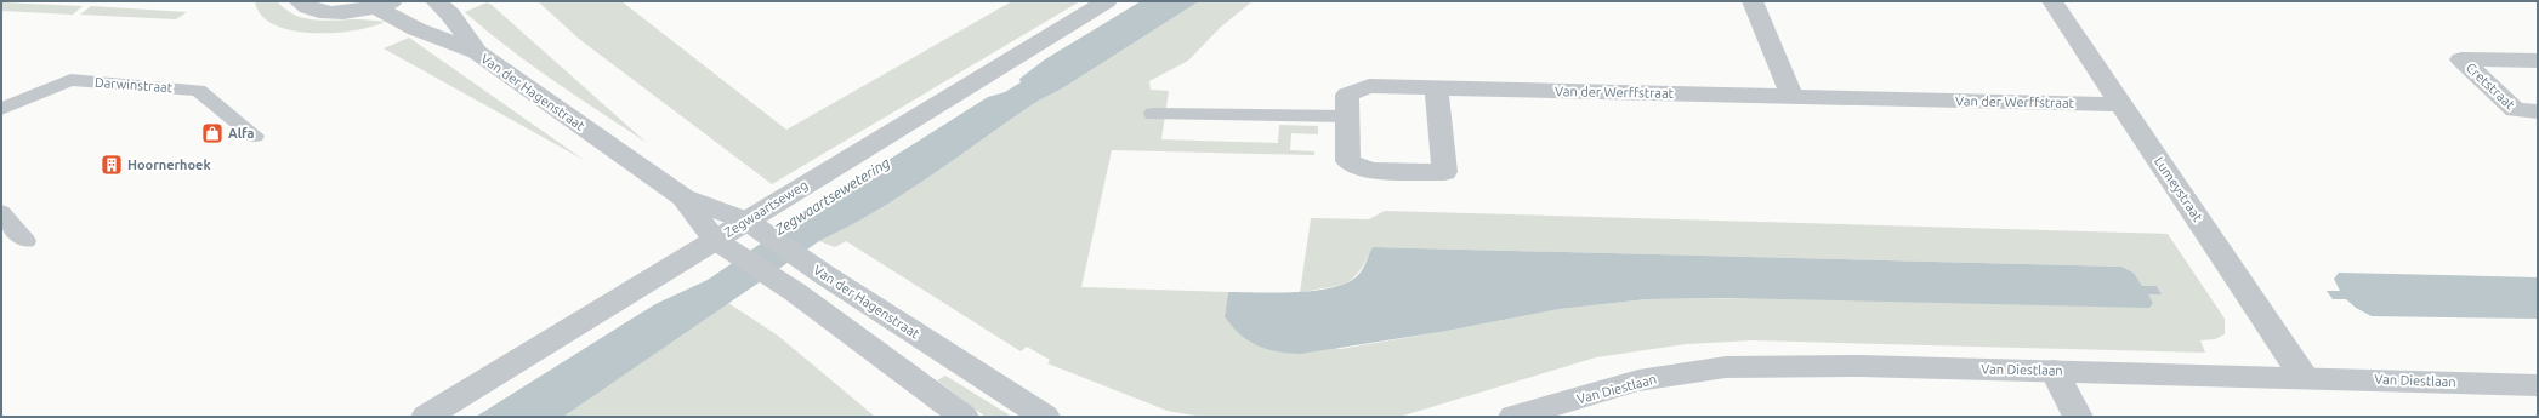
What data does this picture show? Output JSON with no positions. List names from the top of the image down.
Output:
{
  "streets": {
    "street": [
      "Cretstraat",
      "Van der Hagenstraat",
      "Van der Werffstraat",
      "Lumeystraat",
      "Zegwaartseweg",
      "Van Diestlaan"
    ],
    "lane": ["Darwinstraat"]
  },
  "crossings": [
    ["Van der Hagenstraat", "Zegwaartseweg"],
    ["Van der Werffstraat", "Lumeystraat"],
    ["Lumeystraat", "Van Diestlaan"]
  ],
  "water": ["Zegwaartsewetering"],
  "places": {
    "shop": ["Alfa"],
    "building": ["Hoornerhoek"]
  }
}
